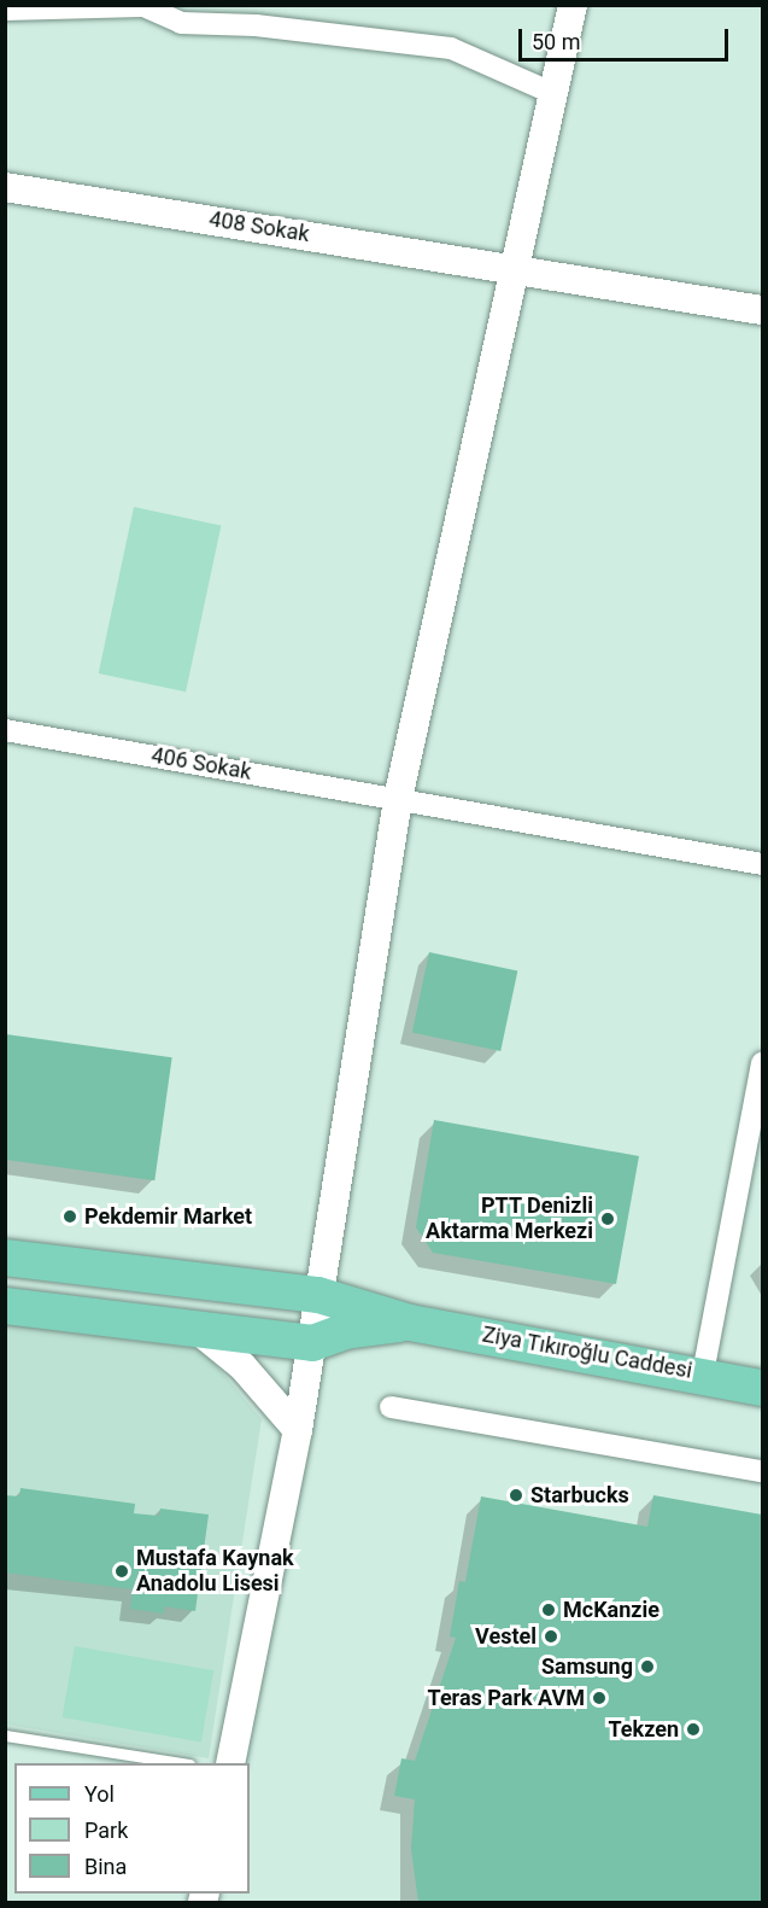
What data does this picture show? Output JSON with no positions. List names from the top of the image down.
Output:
{
  "streets": {
    "main road": ["Ziya Tıkıroğlu Caddesi"],
    "street": ["408 Sokak", "406 Sokak"]
  },
  "places": [
    "Pekdemir Market",
    "PTT Denizli Aktarma Merkezi",
    "Starbucks",
    "Mustafa Kaynak Anadolu Lisesi",
    "McKanzie",
    "Vestel",
    "Samsung",
    "Teras Park AVM",
    "Tekzen"
  ],
  "legend": ["Yol", "Park", "Bina"],
  "scale_bar": "50 m"
}
